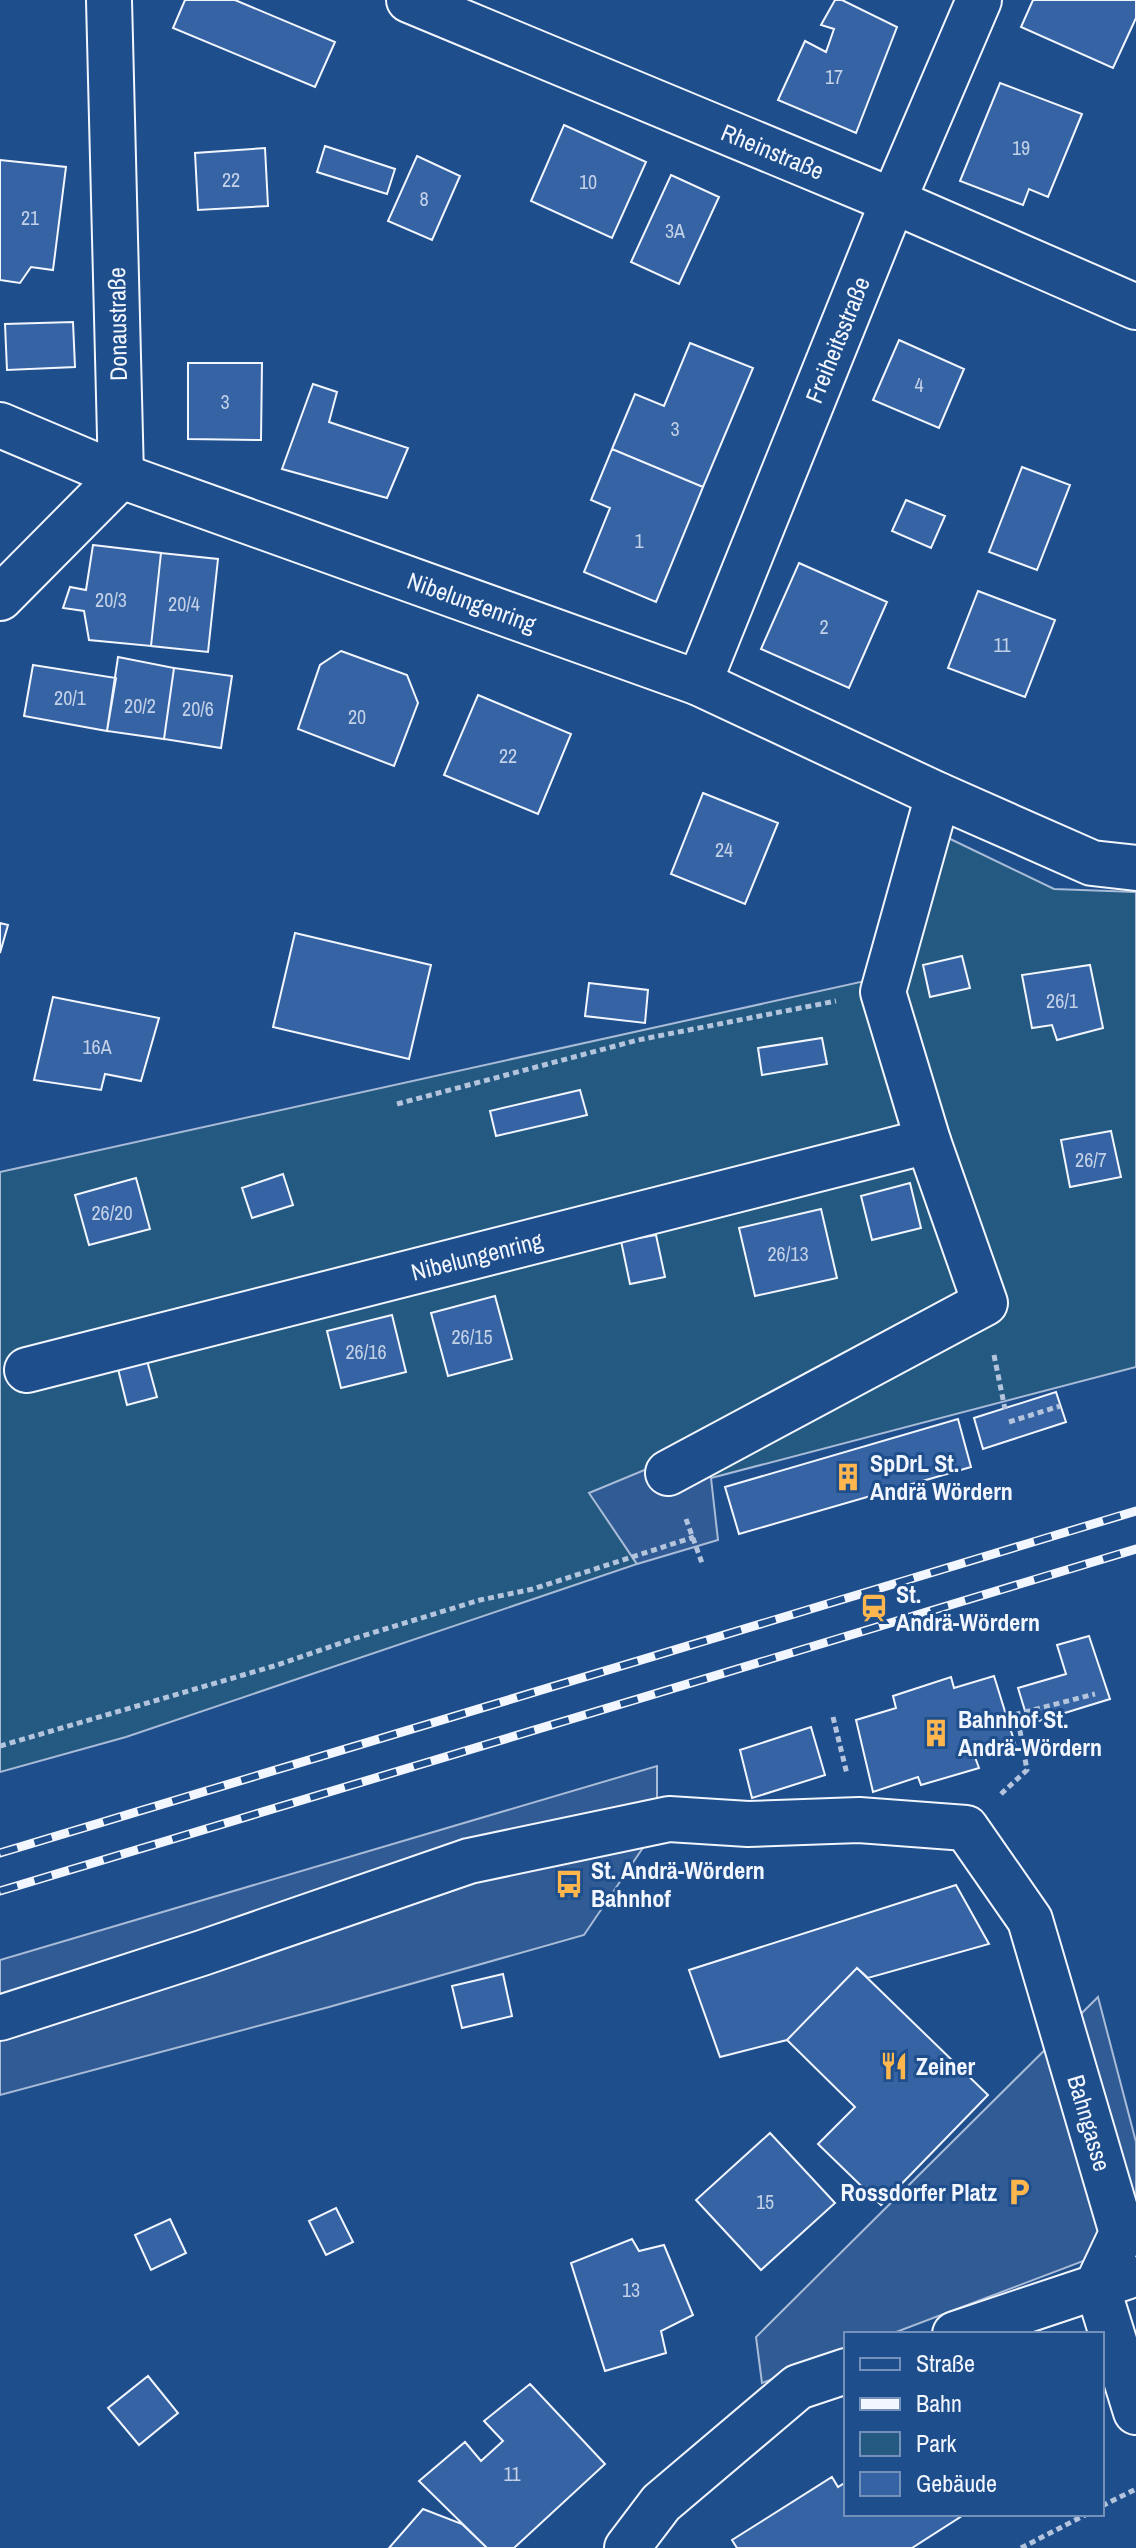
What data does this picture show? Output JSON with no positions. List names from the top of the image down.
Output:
{
  "streets": {
    "street": [
      "Rheinstraße",
      "Donaustraße",
      "Freiheitsstraße",
      "Nibelungenring",
      "Bahngasse"
    ]
  },
  "crossings": [
    ["Rheinstraße", "Freiheitsstraße"],
    ["Donaustraße", "Nibelungenring"],
    ["Freiheitsstraße", "Nibelungenring"]
  ],
  "places": {
    "building": ["SpDrL St. Andrä Wördern", "Bahnhof St. Andrä-Wördern"],
    "station": ["St. Andrä-Wördern"],
    "bus stop": ["St. Andrä-Wördern Bahnhof"],
    "restaurant": ["Zeiner"],
    "parking": ["Rossdorfer Platz"]
  },
  "house_numbers": [
    "17",
    "19",
    "22",
    "10",
    "8",
    "21",
    "3A",
    "4",
    "3",
    "3",
    "1",
    "20/3",
    "20/4",
    "2",
    "11",
    "20/1",
    "20/2",
    "20/6",
    "20",
    "22",
    "24",
    "26/1",
    "16A",
    "26/7",
    "26/20",
    "26/13",
    "26/15",
    "26/16",
    "15",
    "13",
    "11"
  ],
  "legend": [
    "Straße",
    "Bahn",
    "Park",
    "Gebäude"
  ]
}
